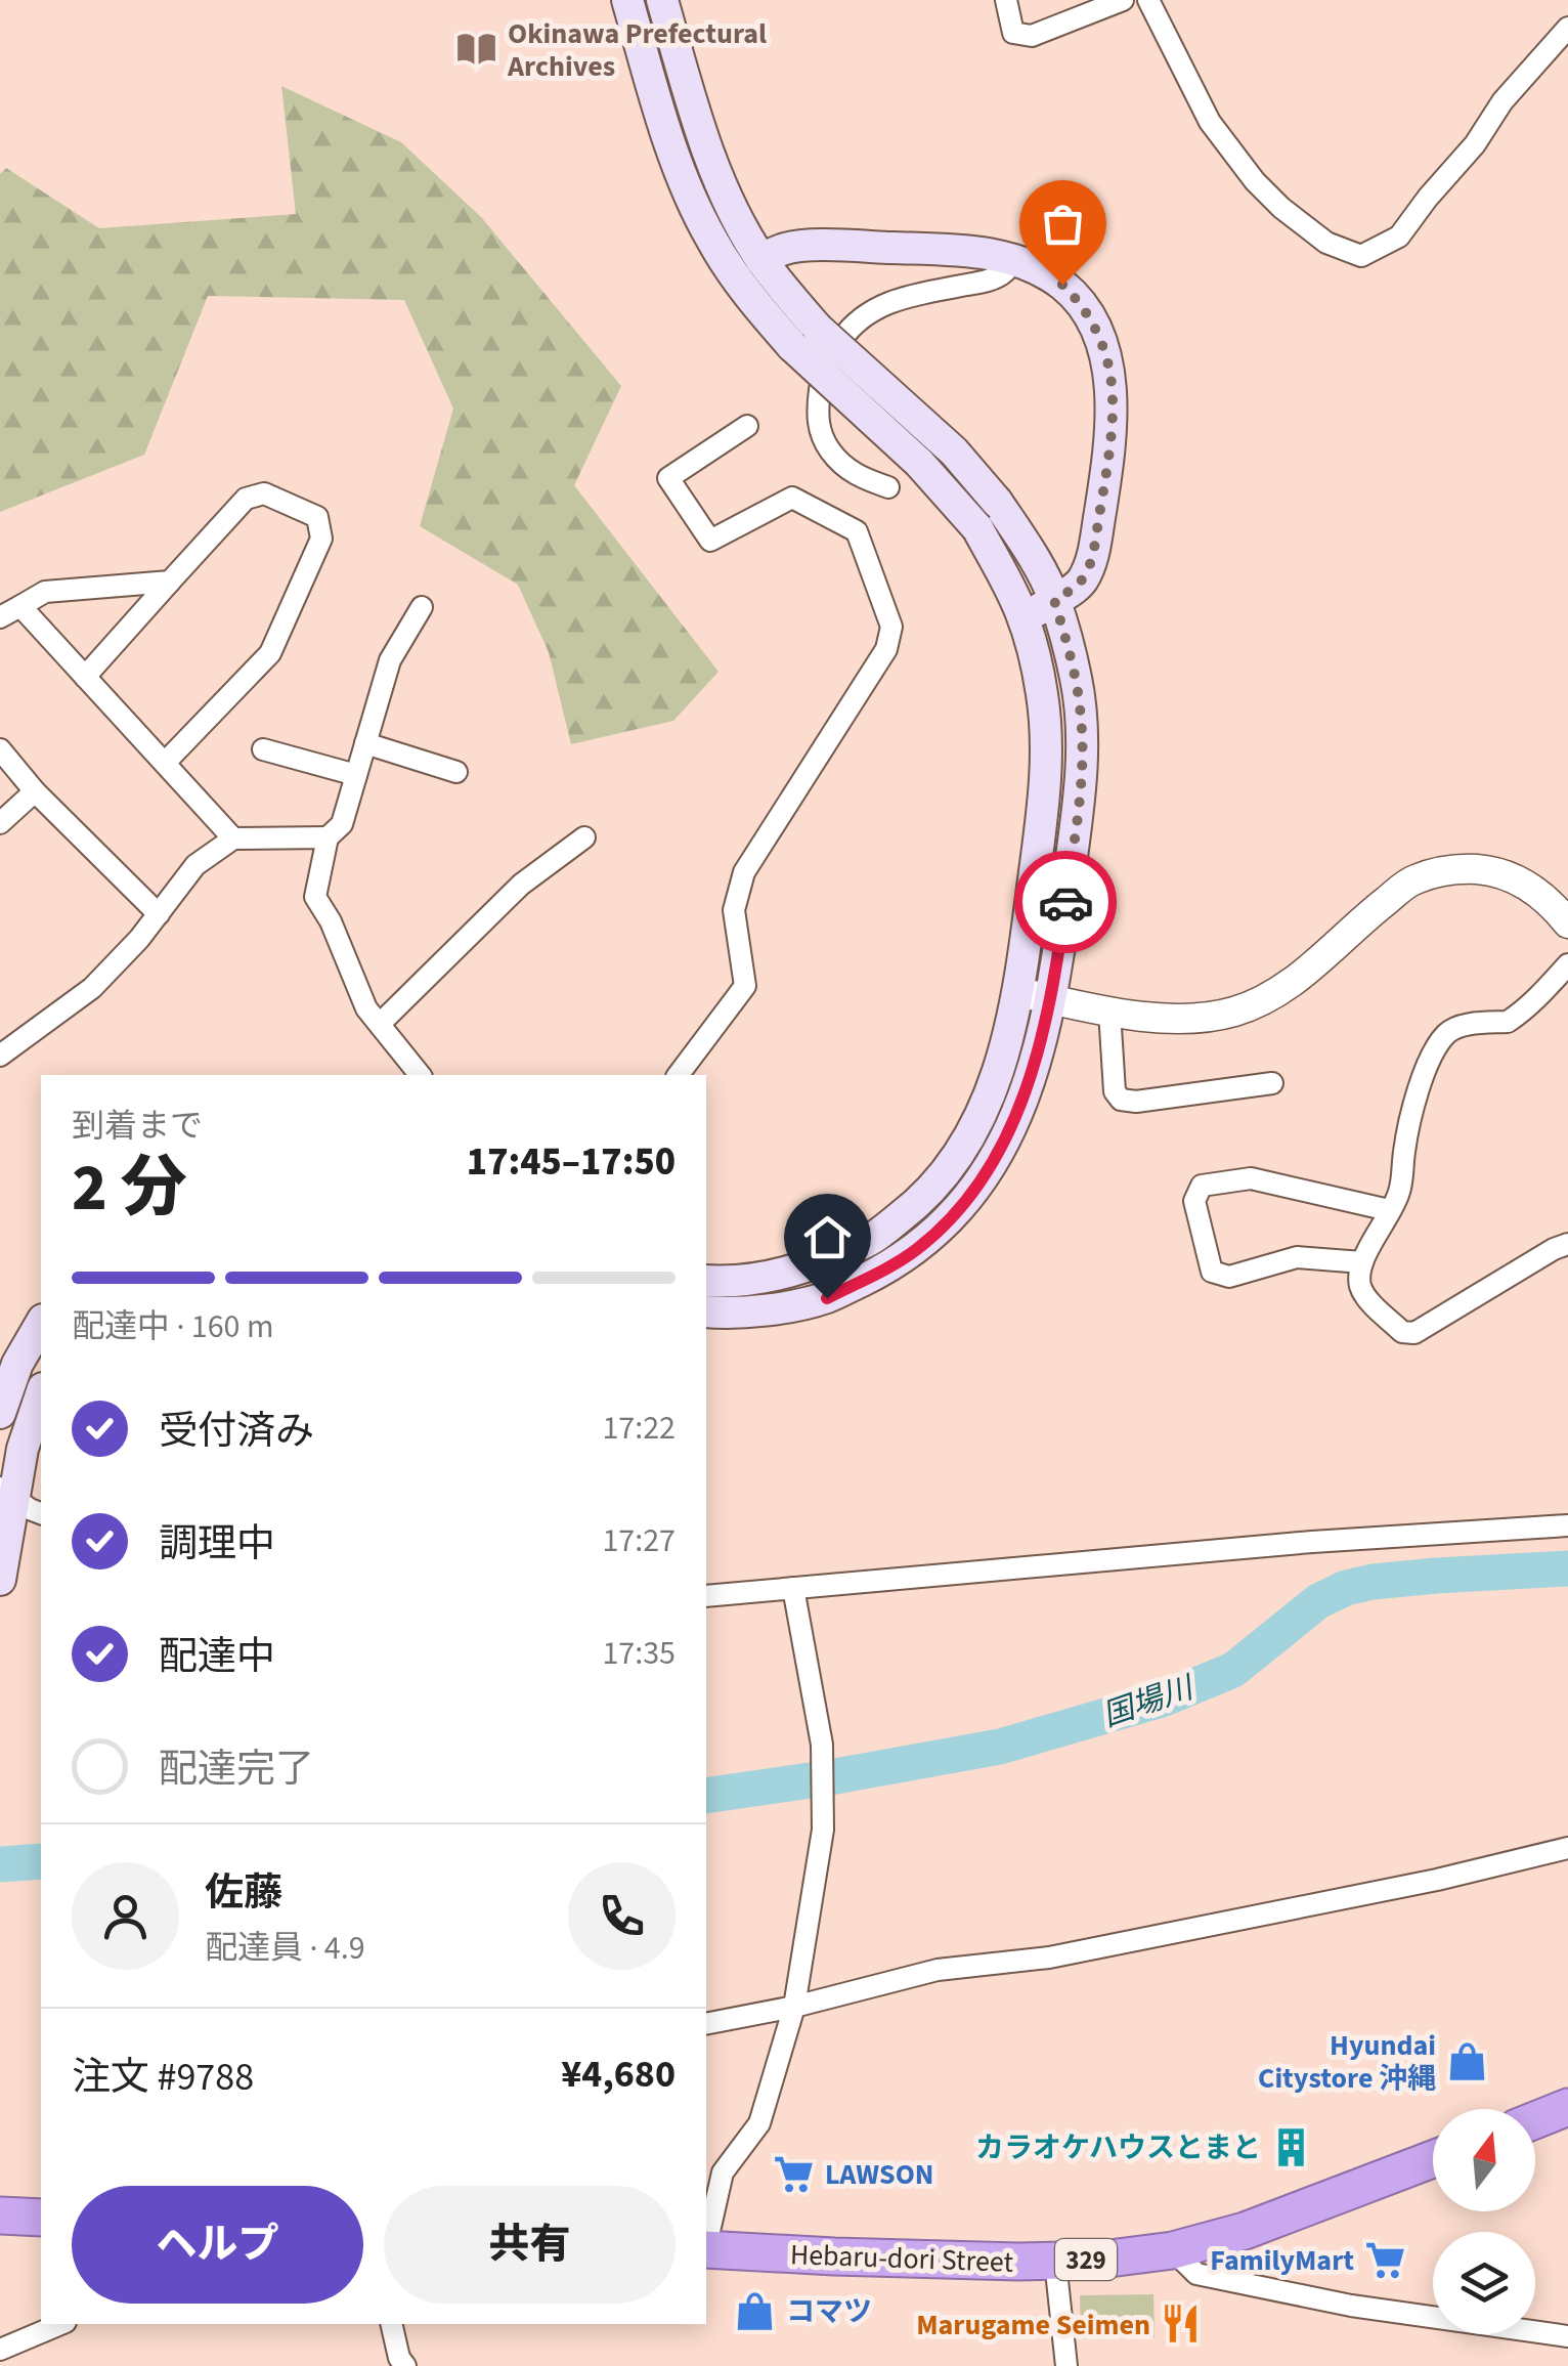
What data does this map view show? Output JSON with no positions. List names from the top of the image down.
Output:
{
  "streets": {
    "highway": ["Hebaru-dori Street", "329"]
  },
  "water": ["国場川"],
  "places": {
    "library": ["Okinawa Prefectural Archives"],
    "shop": ["Hyundai Citystore 沖縄", "コマツ"],
    "building": ["カラオケハウスとまと"],
    "supermarket": ["LAWSON", "FamilyMart"],
    "restaurant": ["Marugame Seimen"]
  },
  "north": "top",
  "page": {
    "heading": ["2 分", "到着まで", "17:45–17:50"],
    "panel": [
      "佐藤",
      "配達員 · 4.9",
      "注文 #9788",
      "¥4,680"
    ],
    "bar": "配達中 · 160 m",
    "list": [
      ["受付済み", "17:22"],
      ["調理中", "17:27"],
      ["配達中", "17:35"],
      "配達完了"
    ],
    "buttons": ["ヘルプ", "共有"]
  }
}
